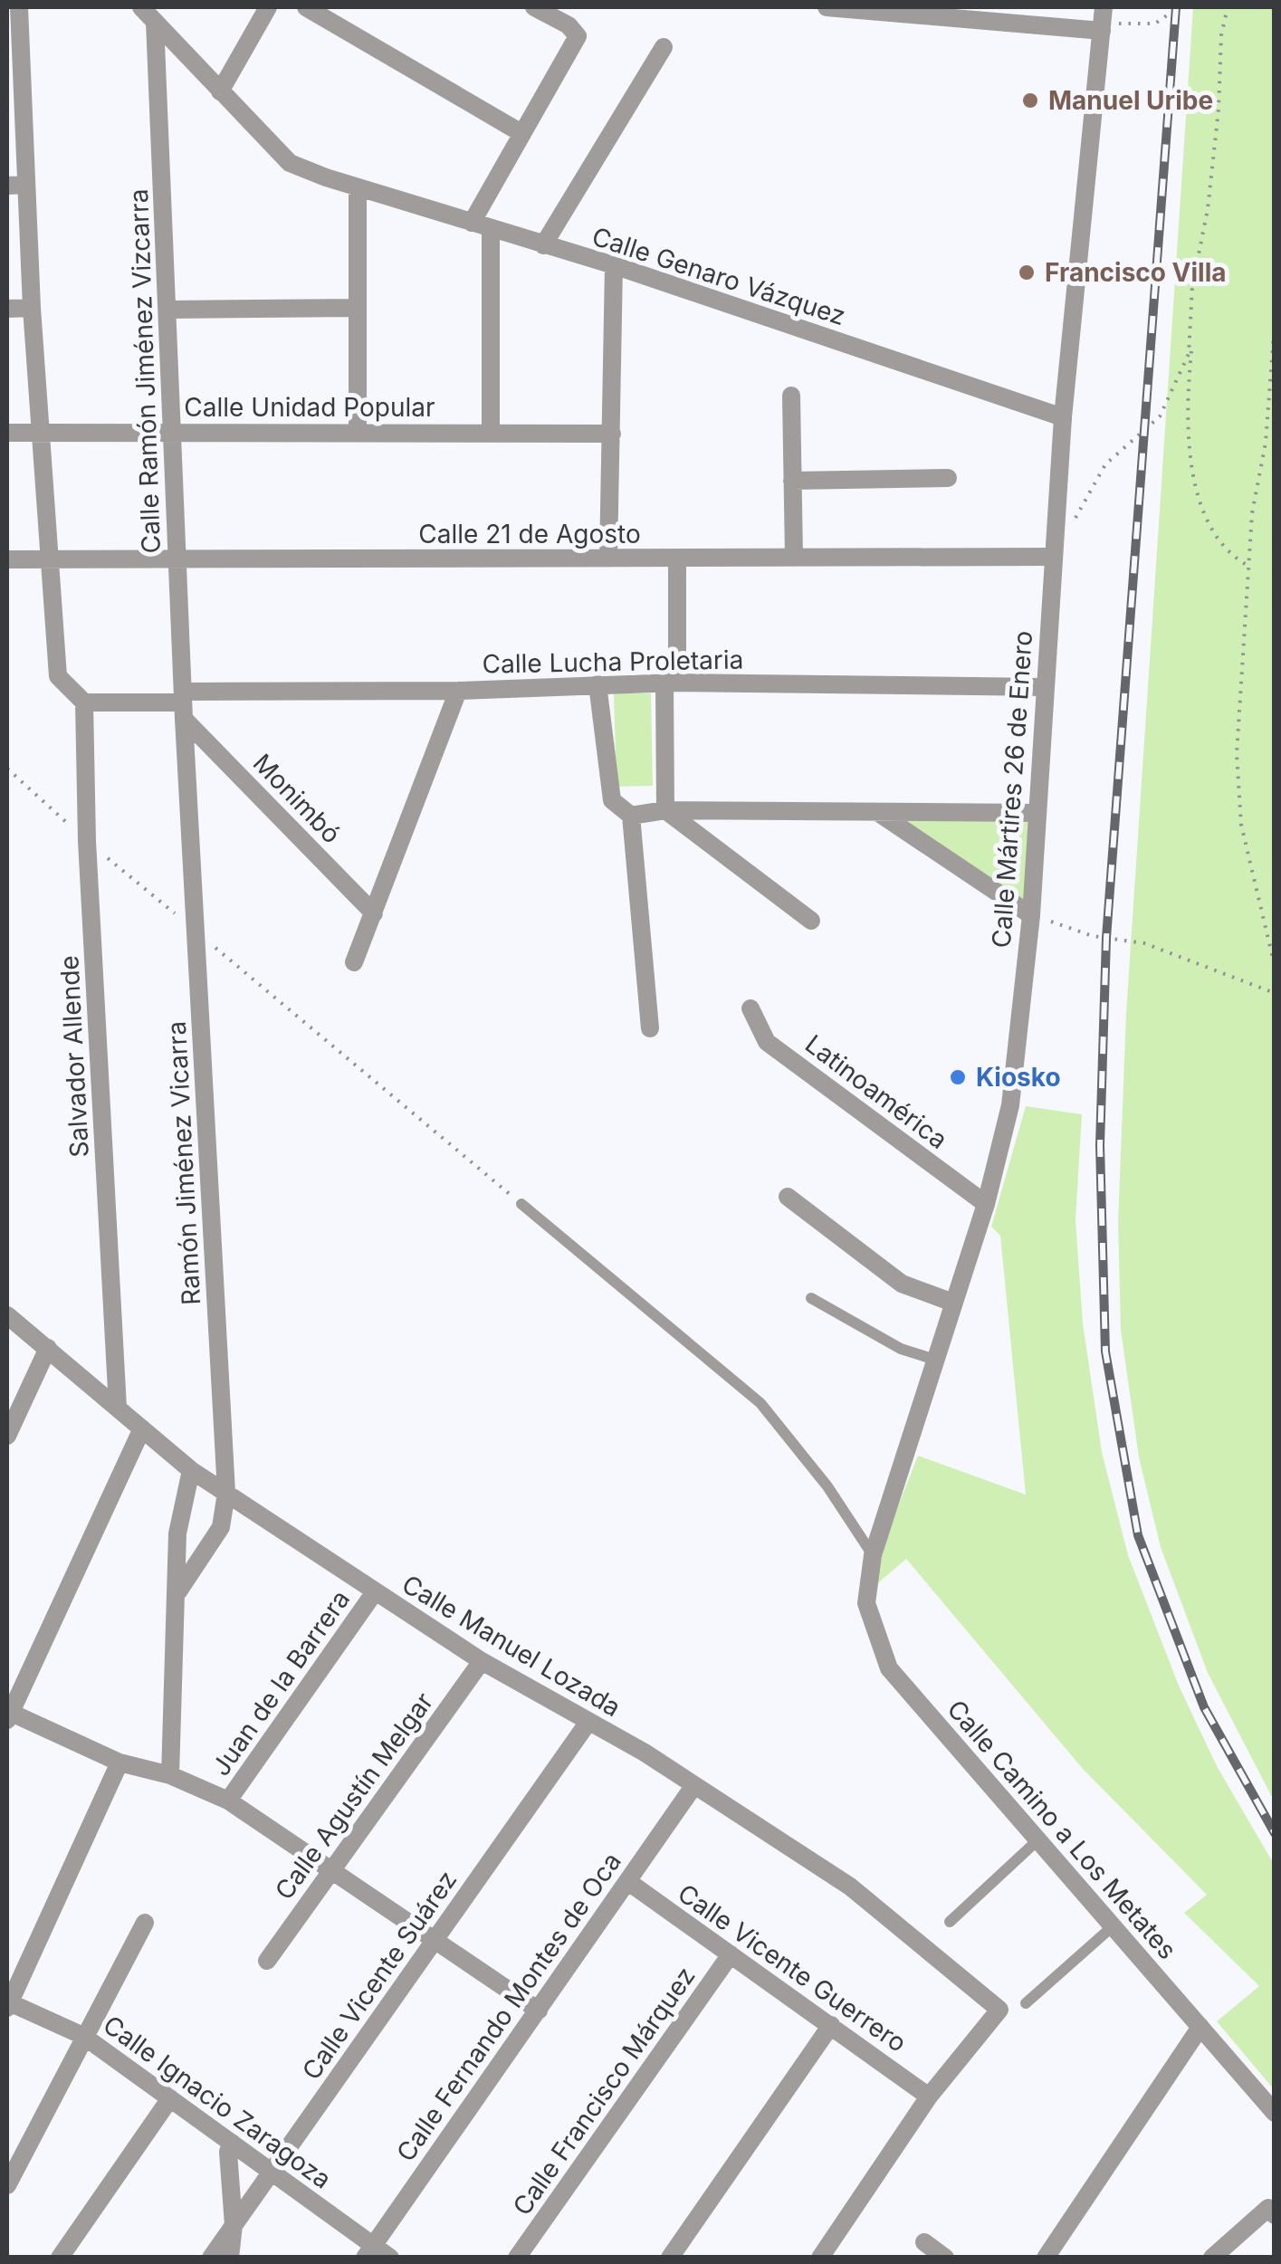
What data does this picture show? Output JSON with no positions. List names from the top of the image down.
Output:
{
  "streets": {
    "street": [
      "Calle Genaro Vázquez",
      "Calle Ramón Jiménez Vizcarra",
      "Calle Unidad Popular",
      "Calle 21 de Agosto",
      "Calle Lucha Proletaria",
      "Calle Mártires 26 de Enero",
      "Monimbó",
      "Salvador Allende",
      "Latinoamérica",
      "Ramón Jiménez Vicarra",
      "Calle Manuel Lozada",
      "Juan de la Barrera",
      "Calle Agustín Melgar",
      "Calle Camino a Los Metates",
      "Calle Vicente Guerrero",
      "Calle Vicente Suárez",
      "Calle Fernando Montes de Oca",
      "Calle Francisco Márquez",
      "Calle Ignacio Zaragoza"
    ]
  },
  "crossings": [
    ["Calle Genaro Vázquez", "Calle Mártires 26 de Enero"],
    ["Calle Ramón Jiménez Vizcarra", "Calle Unidad Popular"],
    ["Calle Ramón Jiménez Vizcarra", "Calle 21 de Agosto"],
    ["Calle Ramón Jiménez Vizcarra", "Calle Lucha Proletaria"],
    ["Calle Ramón Jiménez Vizcarra", "Monimbó"],
    ["Calle Ramón Jiménez Vizcarra", "Ramón Jiménez Vicarra"],
    ["Calle 21 de Agosto", "Calle Mártires 26 de Enero"],
    ["Calle Lucha Proletaria", "Calle Mártires 26 de Enero"],
    ["Calle Lucha Proletaria", "Monimbó"],
    ["Calle Lucha Proletaria", "Salvador Allende"],
    ["Calle Lucha Proletaria", "Ramón Jiménez Vicarra"],
    ["Calle Mártires 26 de Enero", "Latinoamérica"],
    ["Calle Mártires 26 de Enero", "Calle Camino a Los Metates"],
    ["Monimbó", "Ramón Jiménez Vicarra"],
    ["Salvador Allende", "Calle Manuel Lozada"],
    ["Ramón Jiménez Vicarra", "Calle Manuel Lozada"],
    ["Calle Manuel Lozada", "Juan de la Barrera"],
    ["Calle Manuel Lozada", "Calle Agustín Melgar"],
    ["Calle Manuel Lozada", "Calle Vicente Guerrero"],
    ["Calle Manuel Lozada", "Calle Vicente Suárez"],
    ["Calle Manuel Lozada", "Calle Fernando Montes de Oca"],
    ["Calle Vicente Guerrero", "Calle Fernando Montes de Oca"],
    ["Calle Vicente Guerrero", "Calle Francisco Márquez"],
    ["Calle Vicente Suárez", "Calle Ignacio Zaragoza"],
    ["Calle Fernando Montes de Oca", "Calle Ignacio Zaragoza"]
  ],
  "places": ["Manuel Uribe", "Francisco Villa", "Kiosko"]
}
